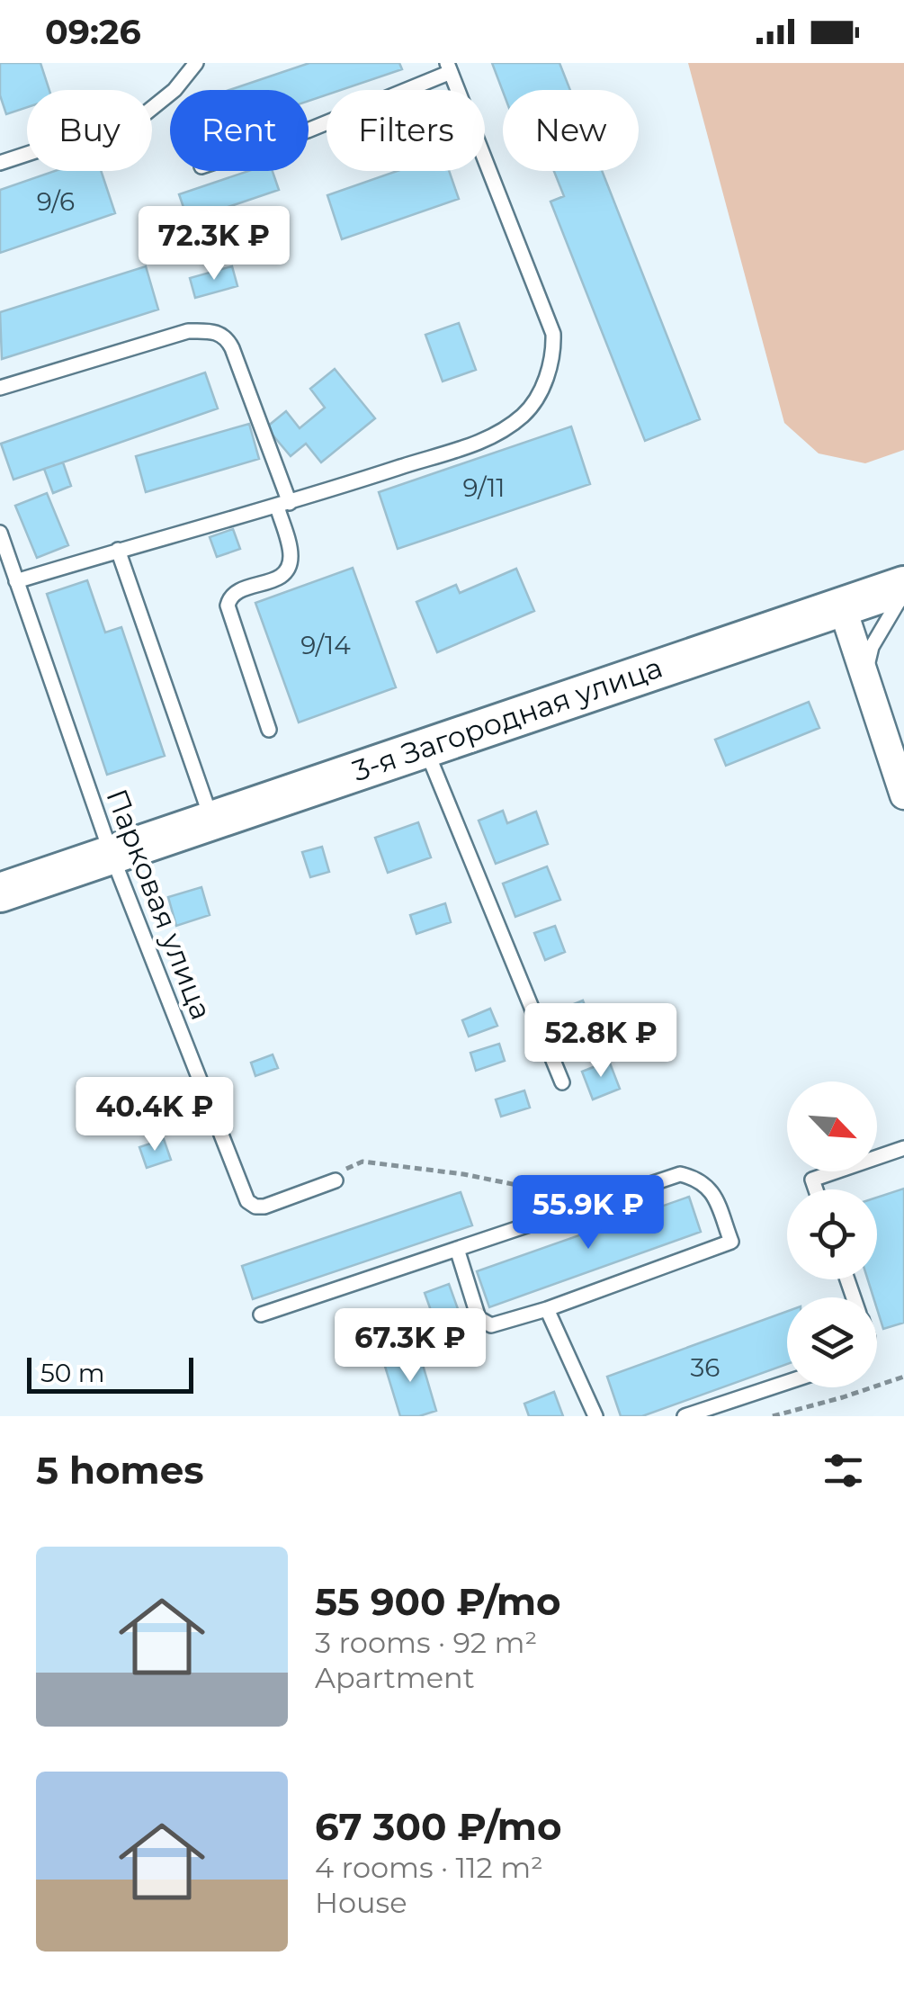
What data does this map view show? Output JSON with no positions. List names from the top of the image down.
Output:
{
  "streets": {
    "main road": ["3-я Загородная улица"],
    "lane": ["Парковая улица"]
  },
  "crossings": [
    ["3-я Загородная улица", "Парковая улица"]
  ],
  "house_numbers": [
    "9/6",
    "9/11",
    "9/14",
    "36"
  ],
  "scale_bar": "50 m",
  "north": "bottom right",
  "page": {
    "status": "09:26",
    "chip": [
      "Buy",
      "Rent",
      "Filters",
      "New"
    ],
    "price": [
      "72.3K ₽",
      "52.8K ₽",
      "40.4K ₽",
      "55.9K ₽",
      "67.3K ₽"
    ],
    "scale": "50 m",
    "heading": "5 homes",
    "list": [
      {
        "name": "55 900 ₽/mo",
        "note": "3 rooms · 92 m² · Apartment"
      },
      {
        "name": "67 300 ₽/mo",
        "note": "4 rooms · 112 m² · House"
      }
    ]
  }
}
